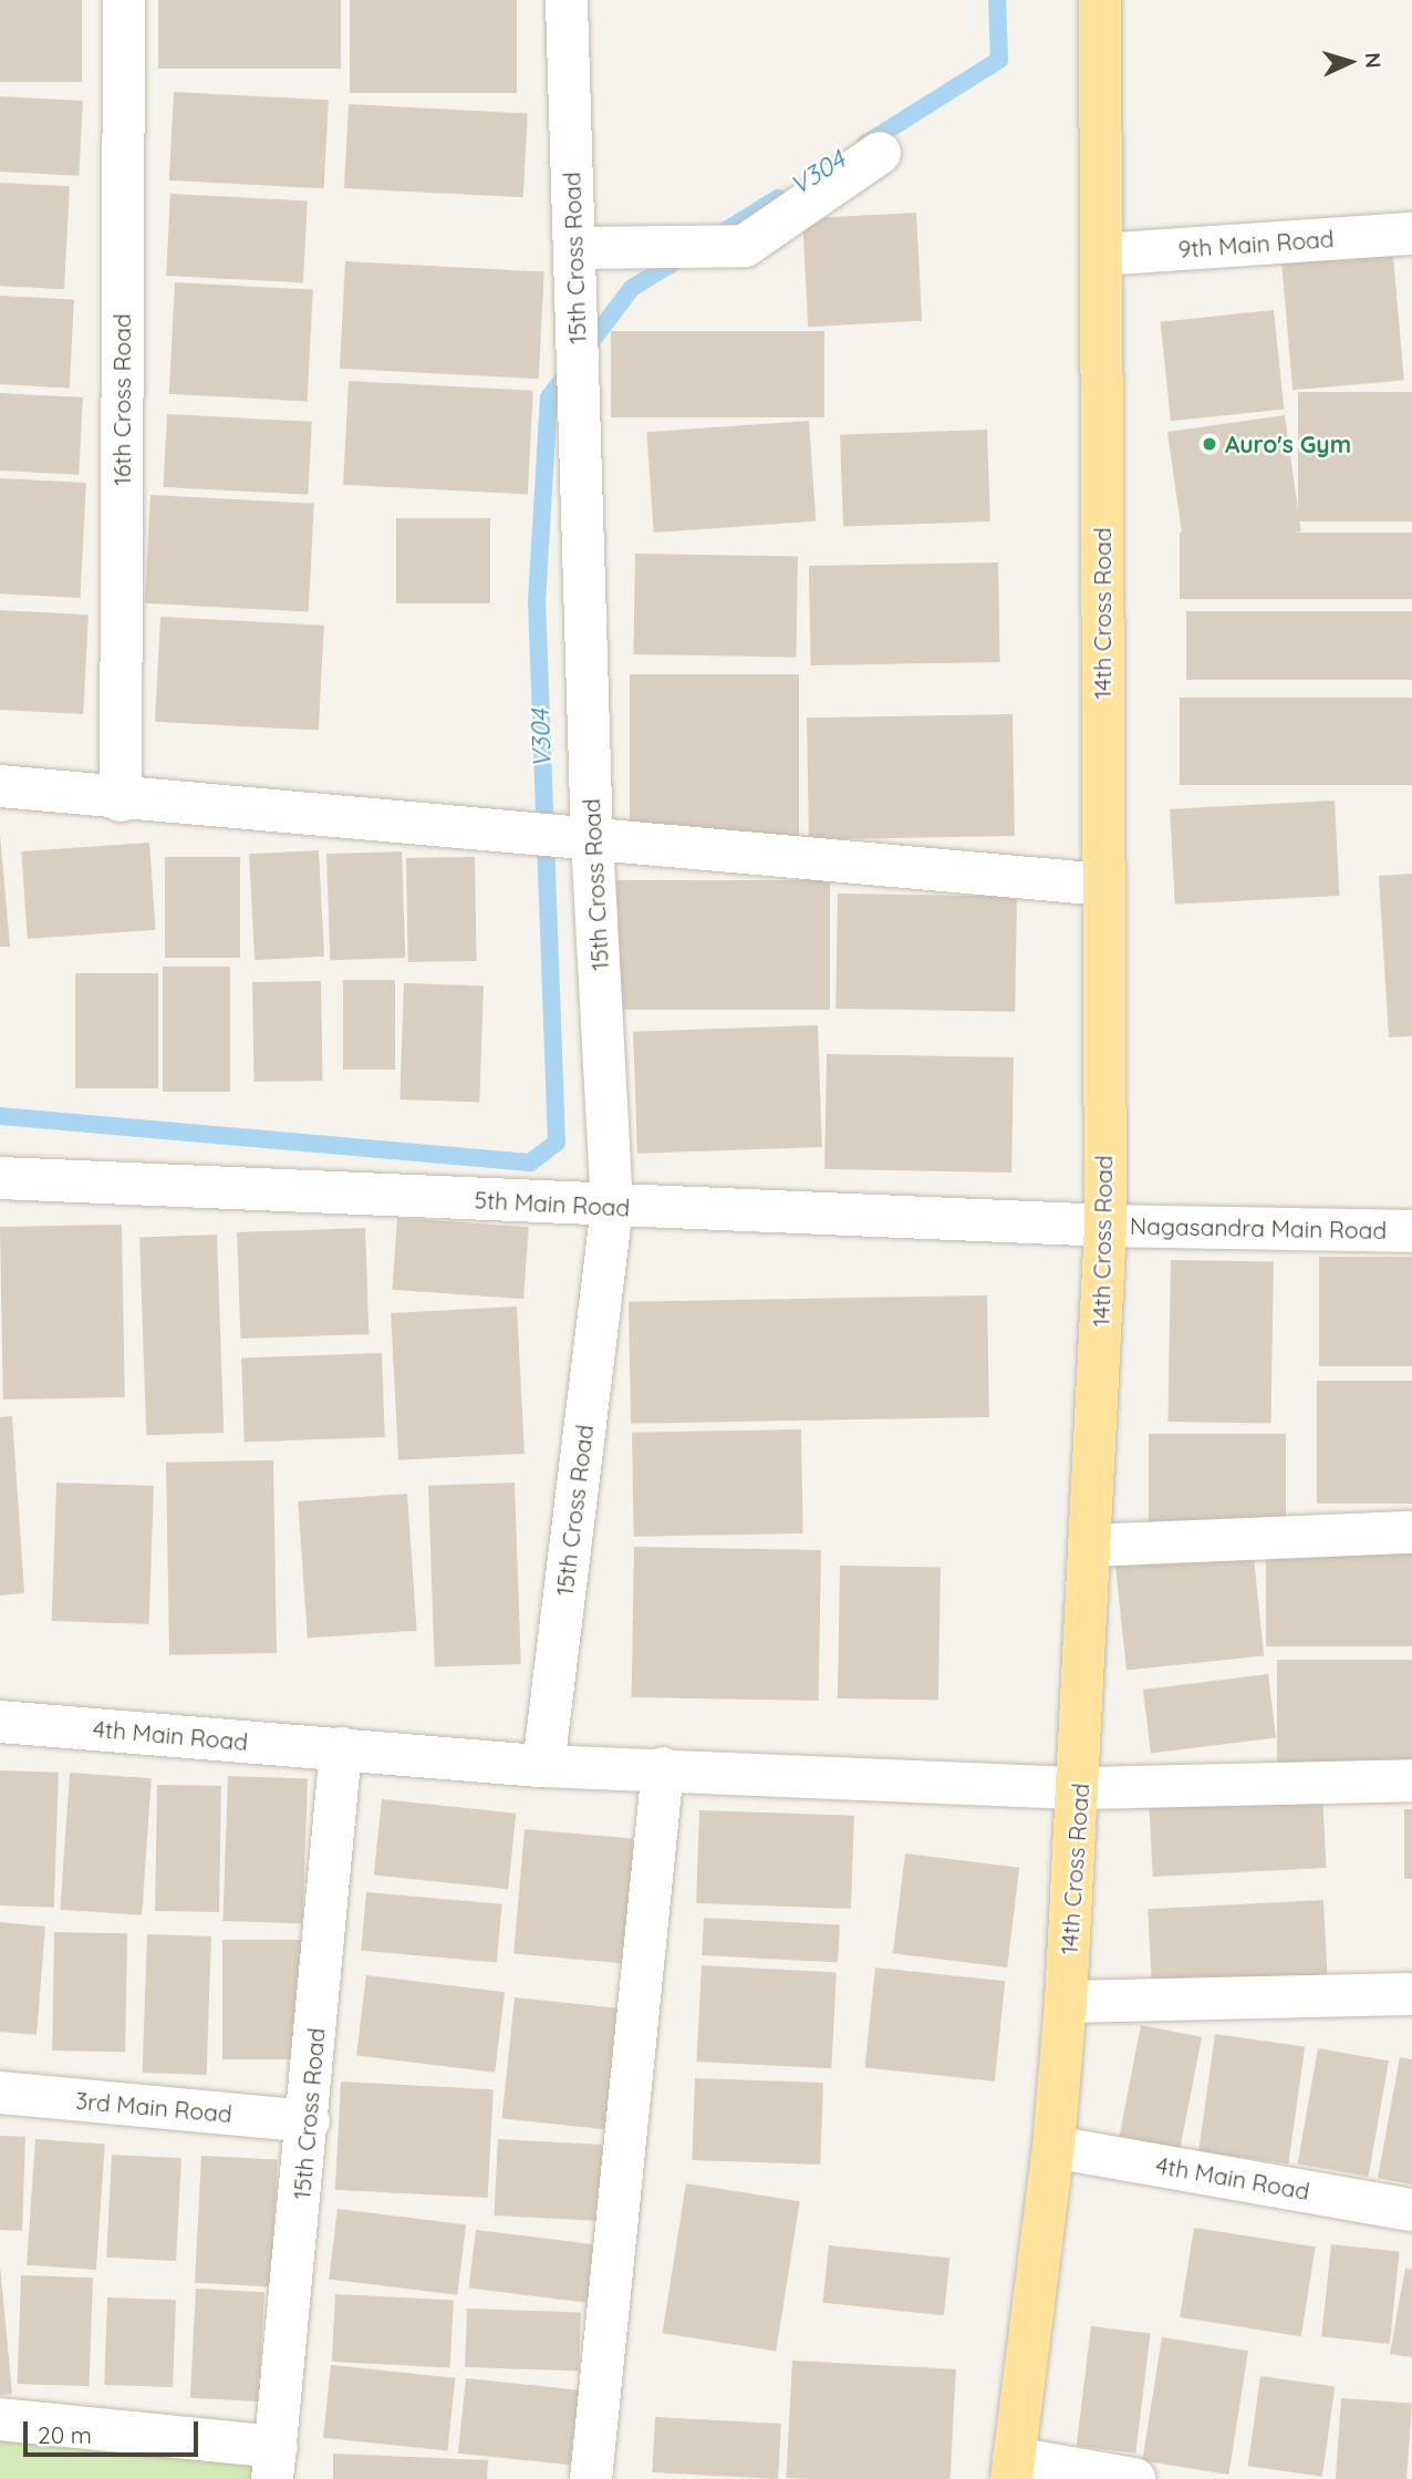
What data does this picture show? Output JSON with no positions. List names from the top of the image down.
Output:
{
  "streets": {
    "main road": ["14th Cross Road"],
    "street": [
      "9th Main Road",
      "15th Cross Road",
      "16th Cross Road",
      "5th Main Road",
      "Nagasandra Main Road",
      "4th Main Road",
      "3rd Main Road"
    ]
  },
  "crossings": [
    ["9th Main Road", "14th Cross Road"],
    ["15th Cross Road", "5th Main Road"],
    ["15th Cross Road", "4th Main Road"],
    ["15th Cross Road", "3rd Main Road"],
    ["14th Cross Road", "5th Main Road"],
    ["14th Cross Road", "Nagasandra Main Road"],
    ["14th Cross Road", "4th Main Road"],
    ["5th Main Road", "Nagasandra Main Road"]
  ],
  "water": ["V304"],
  "places": ["Auro's Gym"],
  "scale_bar": "20 m",
  "north": "right"
}
